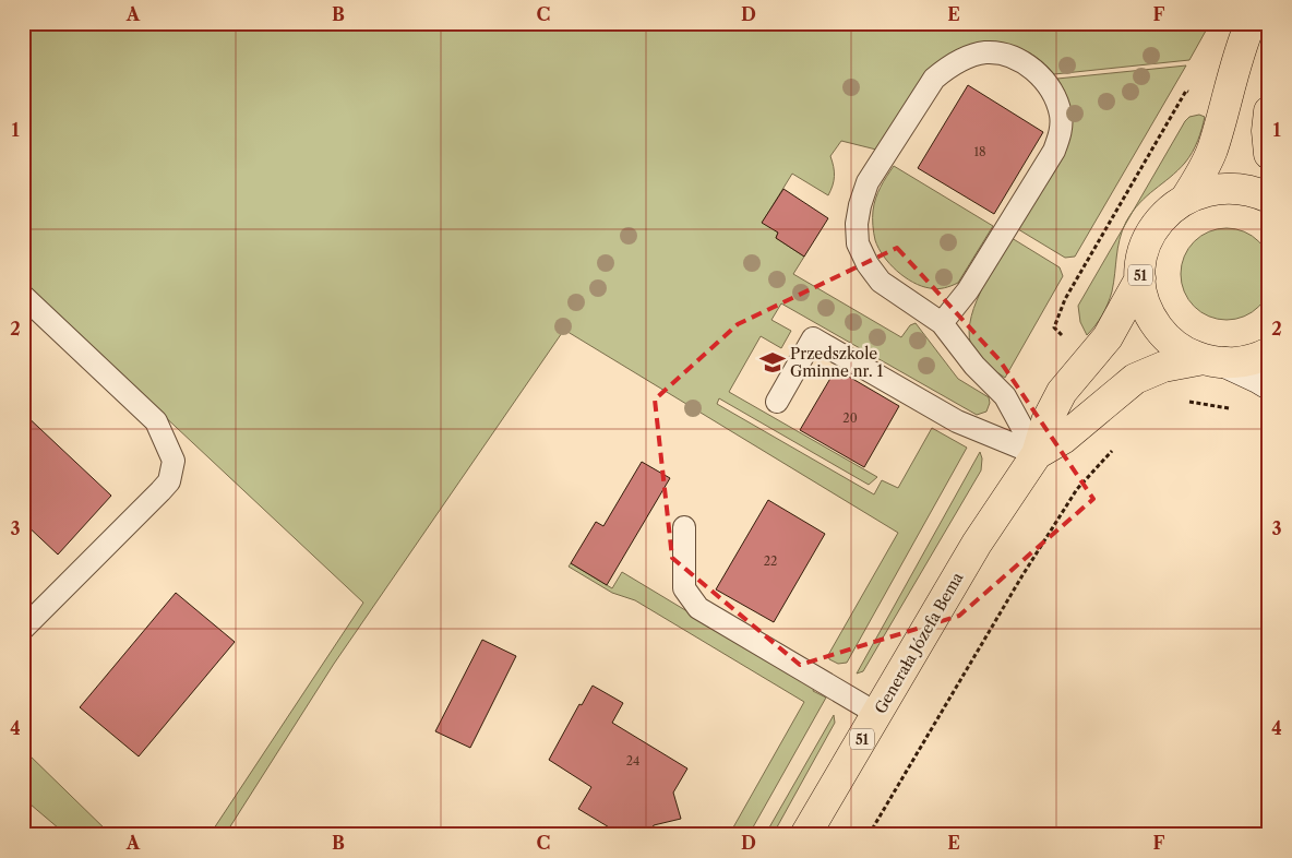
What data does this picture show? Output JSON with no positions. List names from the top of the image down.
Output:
{
  "streets": {
    "main road": ["51", "Generała Józefa Bema"]
  },
  "crossings": [
    ["51", "Generała Józefa Bema"]
  ],
  "places": {
    "school or university": ["Przedszkole Gminne nr. 1"]
  },
  "house_numbers": [
    "18",
    "20",
    "22",
    "24"
  ],
  "grid": {
    "columns": [
      "A",
      "B",
      "C",
      "D",
      "E",
      "F"
    ],
    "rows": [
      "1",
      "2",
      "3",
      "4"
    ]
  }
}
